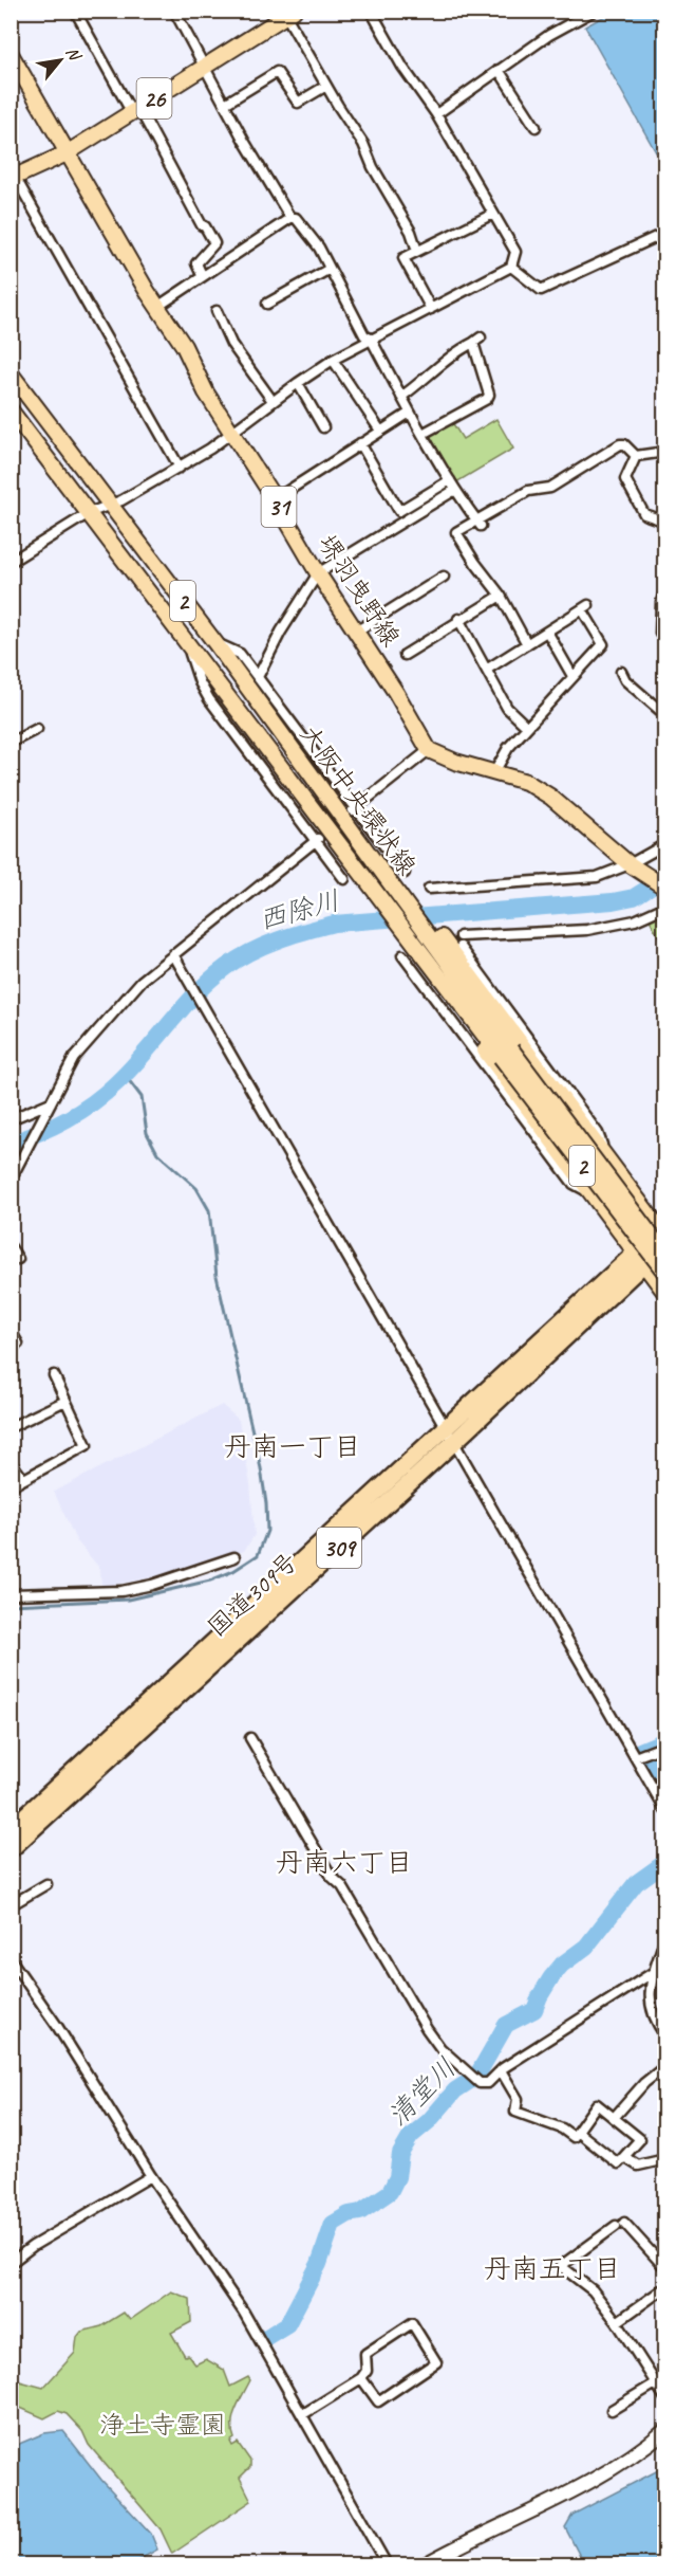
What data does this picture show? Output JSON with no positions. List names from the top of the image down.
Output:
{
  "streets": {
    "highway": ["309", "国道309号"],
    "main road": [
      "26",
      "31",
      "堺羽曳野線",
      "2",
      "大阪中央環状線"
    ]
  },
  "crossings": [
    ["26", "堺羽曳野線"],
    ["2", "大阪中央環状線"]
  ],
  "districts": ["丹南一丁目", "丹南六丁目", "丹南五丁目"],
  "water": ["西除川", "清堂川"],
  "parks": ["浄土寺霊園"],
  "north": "top right"
}
